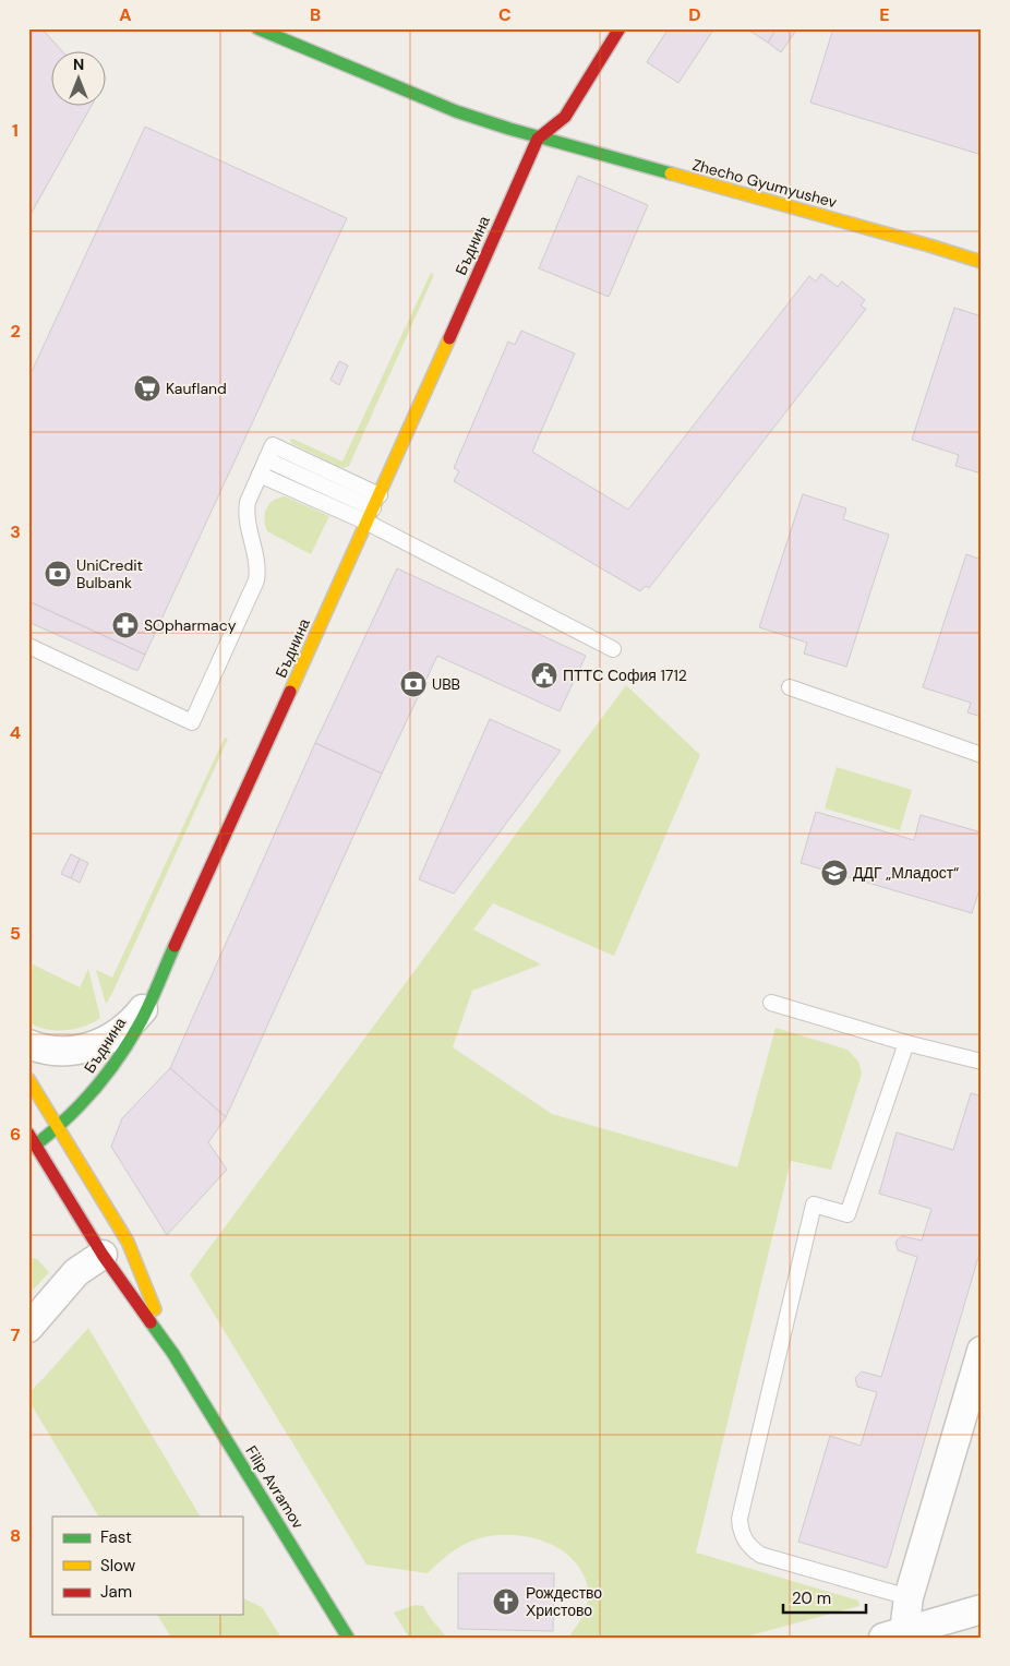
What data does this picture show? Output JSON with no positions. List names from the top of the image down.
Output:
{
  "streets": {
    "street": ["Zhecho Gyumyushev", "Бъднина", "Filip Avramov"]
  },
  "crossings": [
    ["Zhecho Gyumyushev", "Бъднина"],
    ["Бъднина", "Filip Avramov"]
  ],
  "places": {
    "supermarket": ["Kaufland"],
    "bank": ["UniCredit Bulbank", "UBB"],
    "pharmacy": ["SOpharmacy"],
    "public building": ["ПТТС София 1712"],
    "school or university": ["ДДГ „Младост“"],
    "church": ["Рождество Христово"]
  },
  "legend": ["Fast", "Slow", "Jam"],
  "scale_bar": "20 m",
  "north": "top",
  "grid": {
    "columns": [
      "A",
      "B",
      "C",
      "D",
      "E"
    ],
    "rows": [
      "1",
      "2",
      "3",
      "4",
      "5",
      "6",
      "7",
      "8"
    ]
  }
}
